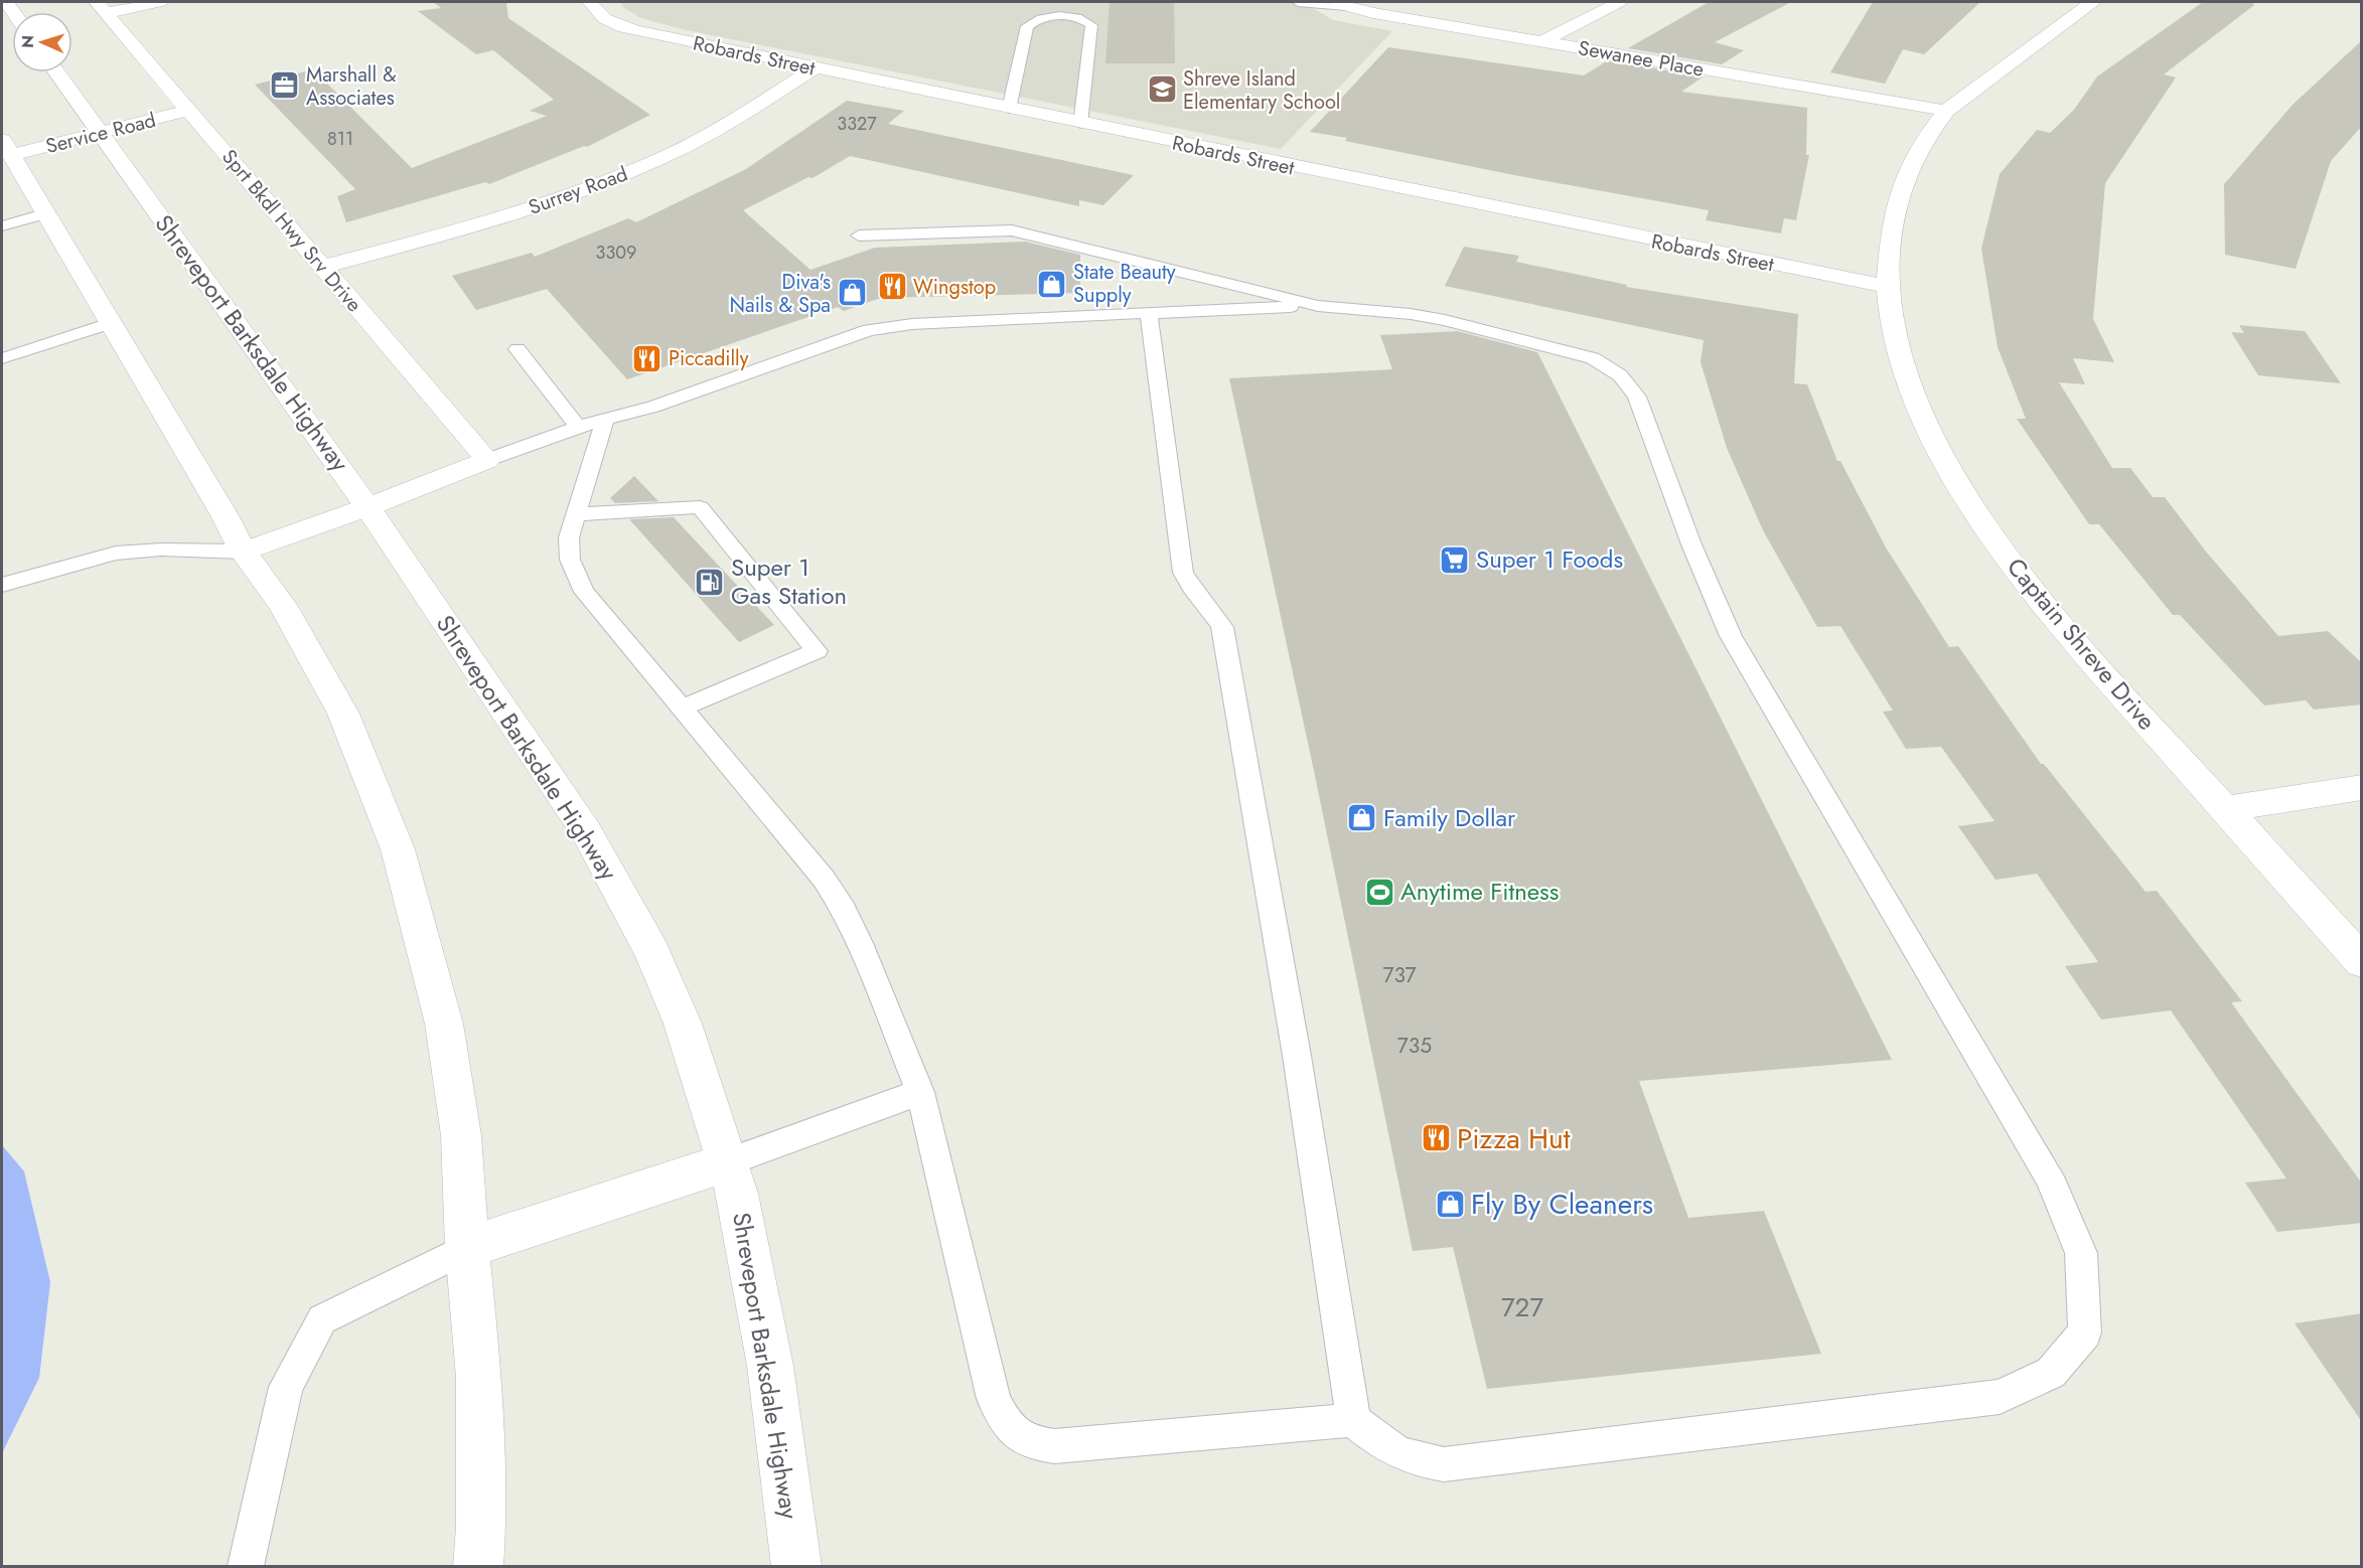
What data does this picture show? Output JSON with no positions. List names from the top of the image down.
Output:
{
  "streets": {
    "street": [
      "Robards Street",
      "Sewanee Place",
      "Service Road",
      "Surrey Road",
      "Sprt Bkdl Hwy Srv Drive",
      "Shreveport Barksdale Highway",
      "Captain Shreve Drive"
    ]
  },
  "crossings": [
    ["Robards Street", "Surrey Road"],
    ["Robards Street", "Captain Shreve Drive"],
    ["Sewanee Place", "Captain Shreve Drive"],
    ["Service Road", "Sprt Bkdl Hwy Srv Drive"],
    ["Service Road", "Shreveport Barksdale Highway"],
    ["Surrey Road", "Sprt Bkdl Hwy Srv Drive"]
  ],
  "places": {
    "office": ["Marshall & Associates"],
    "school or university": ["Shreve Island Elementary School"],
    "shop": [
      "State Beauty Supply",
      "Diva's Nails & Spa",
      "Family Dollar",
      "Fly By Cleaners"
    ],
    "restaurant": ["Wingstop", "Piccadilly", "Pizza Hut"],
    "supermarket": ["Super 1 Foods"],
    "fuel station": ["Super 1 Gas Station"],
    "sports": ["Anytime Fitness"]
  },
  "house_numbers": [
    "3327",
    "811",
    "3309",
    "737",
    "735",
    "727"
  ],
  "north": "left"
}
